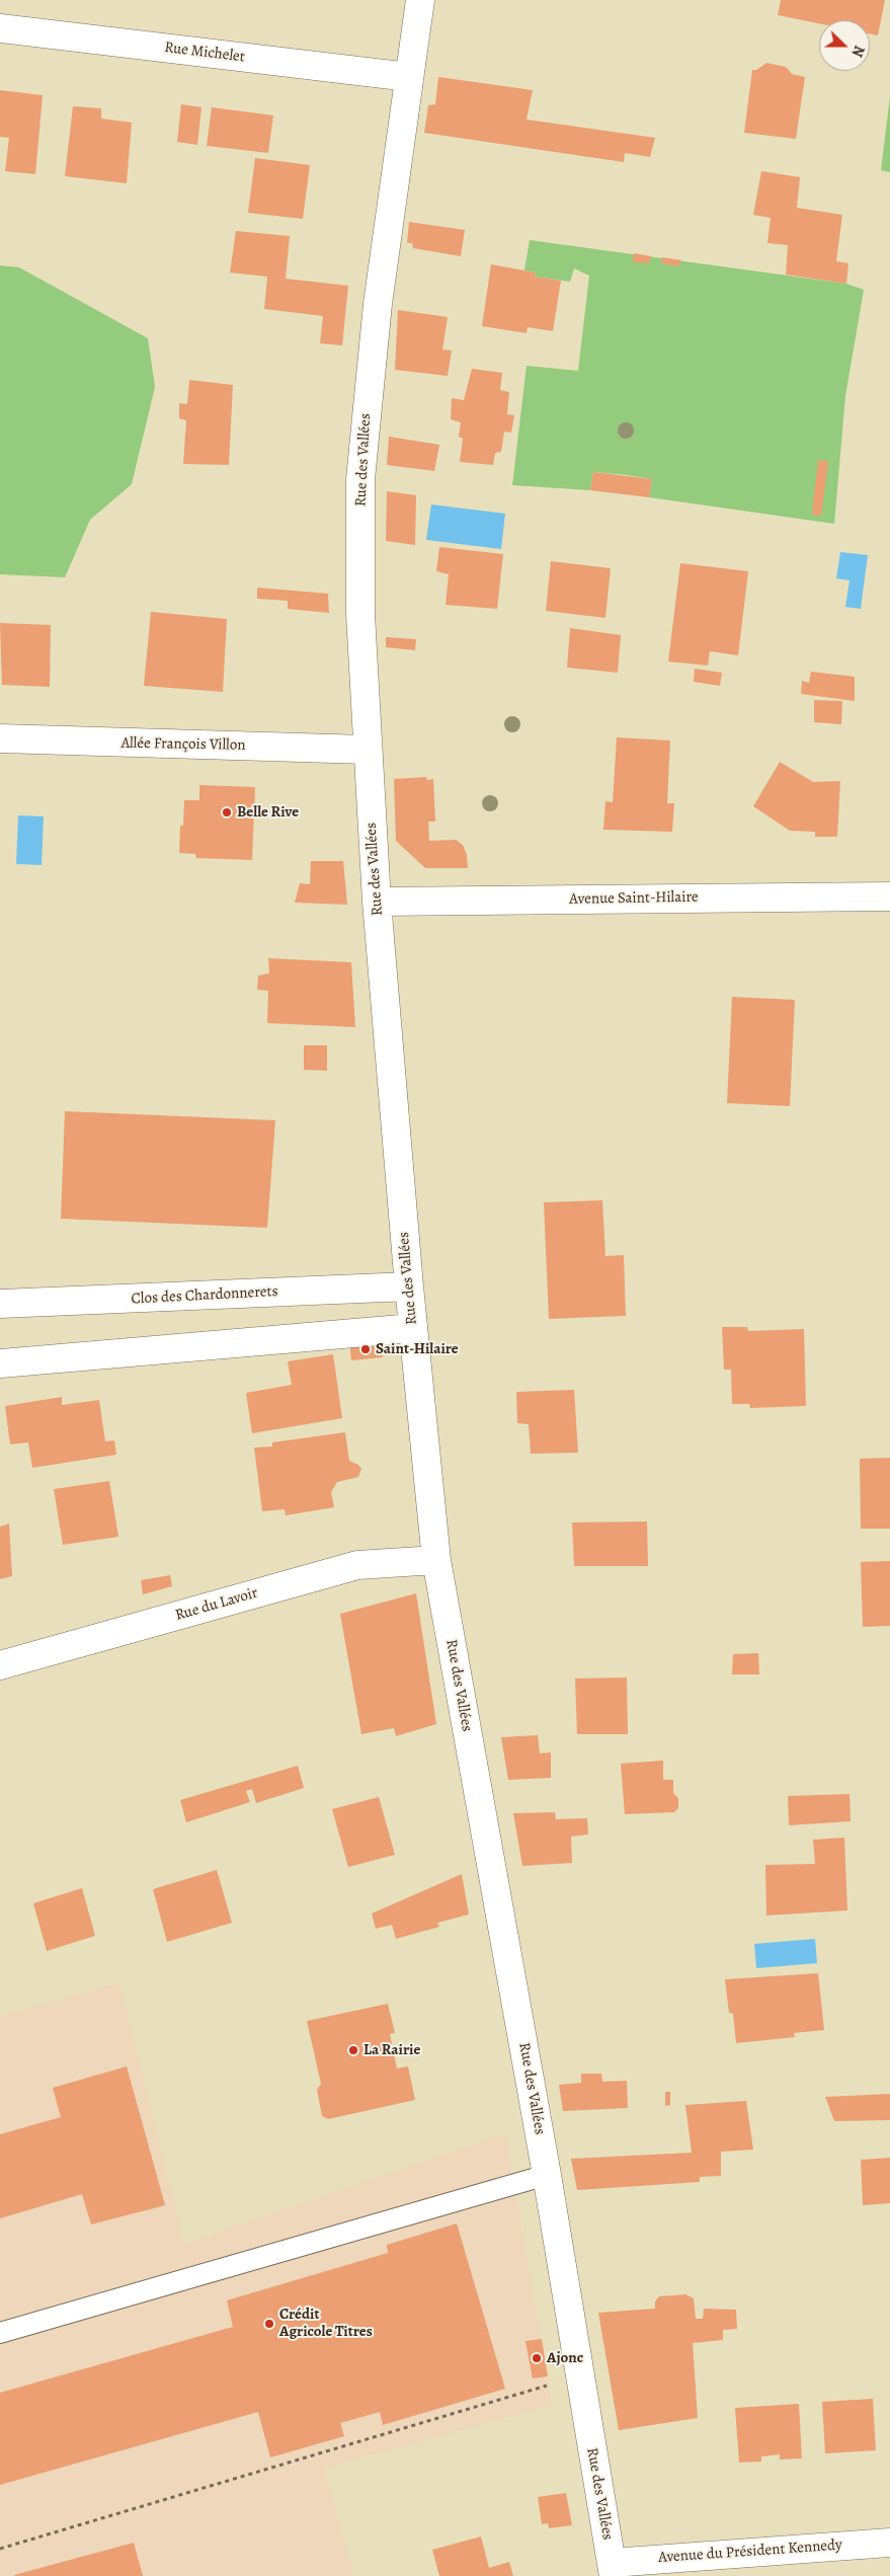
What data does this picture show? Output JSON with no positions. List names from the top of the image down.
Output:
{
  "streets": {
    "street": [
      "Rue Michelet",
      "Rue des Vallées",
      "Allée François Villon",
      "Avenue Saint-Hilaire",
      "Clos des Chardonnerets",
      "Rue du Lavoir",
      "Avenue du Président Kennedy"
    ]
  },
  "crossings": [
    ["Rue Michelet", "Rue des Vallées"],
    ["Rue des Vallées", "Allée François Villon"],
    ["Rue des Vallées", "Avenue Saint-Hilaire"],
    ["Rue des Vallées", "Clos des Chardonnerets"],
    ["Rue des Vallées", "Rue du Lavoir"],
    ["Rue des Vallées", "Avenue du Président Kennedy"]
  ],
  "places": [
    "Belle Rive",
    "Saint-Hilaire",
    "La Rairie",
    "Crédit Agricole Titres",
    "Ajonc"
  ],
  "north": "right"
}
